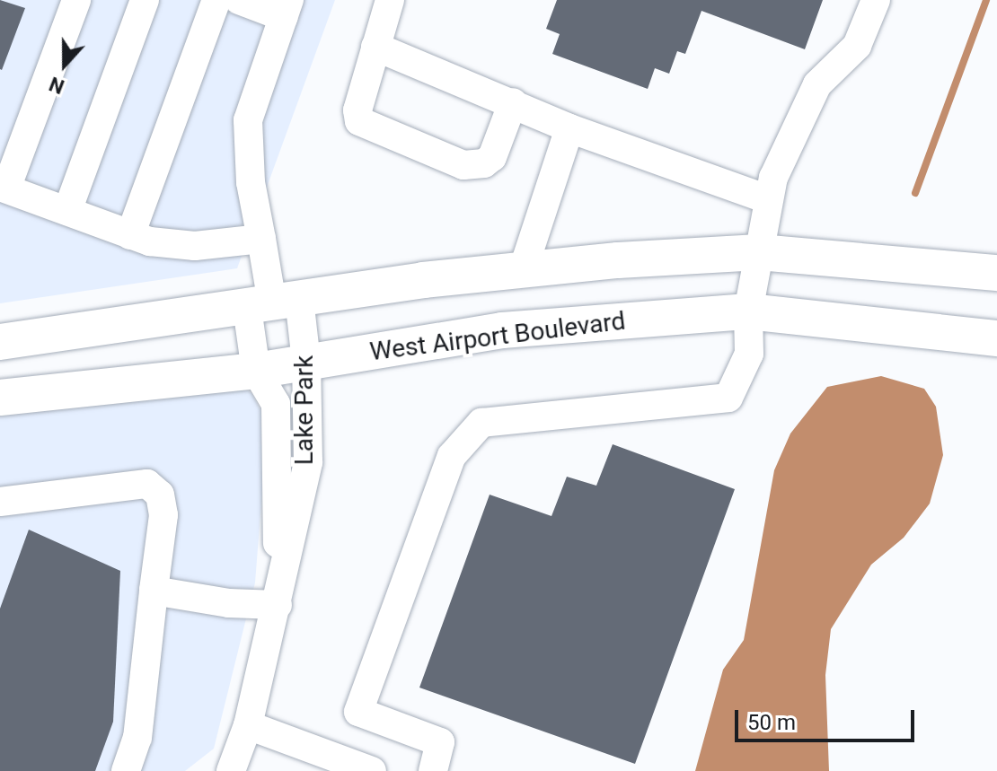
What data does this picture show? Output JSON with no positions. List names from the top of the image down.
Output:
{
  "streets": {
    "main road": ["West Airport Boulevard"],
    "street": ["Lake Park"]
  },
  "crossings": [
    ["West Airport Boulevard", "Lake Park"]
  ],
  "scale_bar": "50 m",
  "north": "bottom"
}
